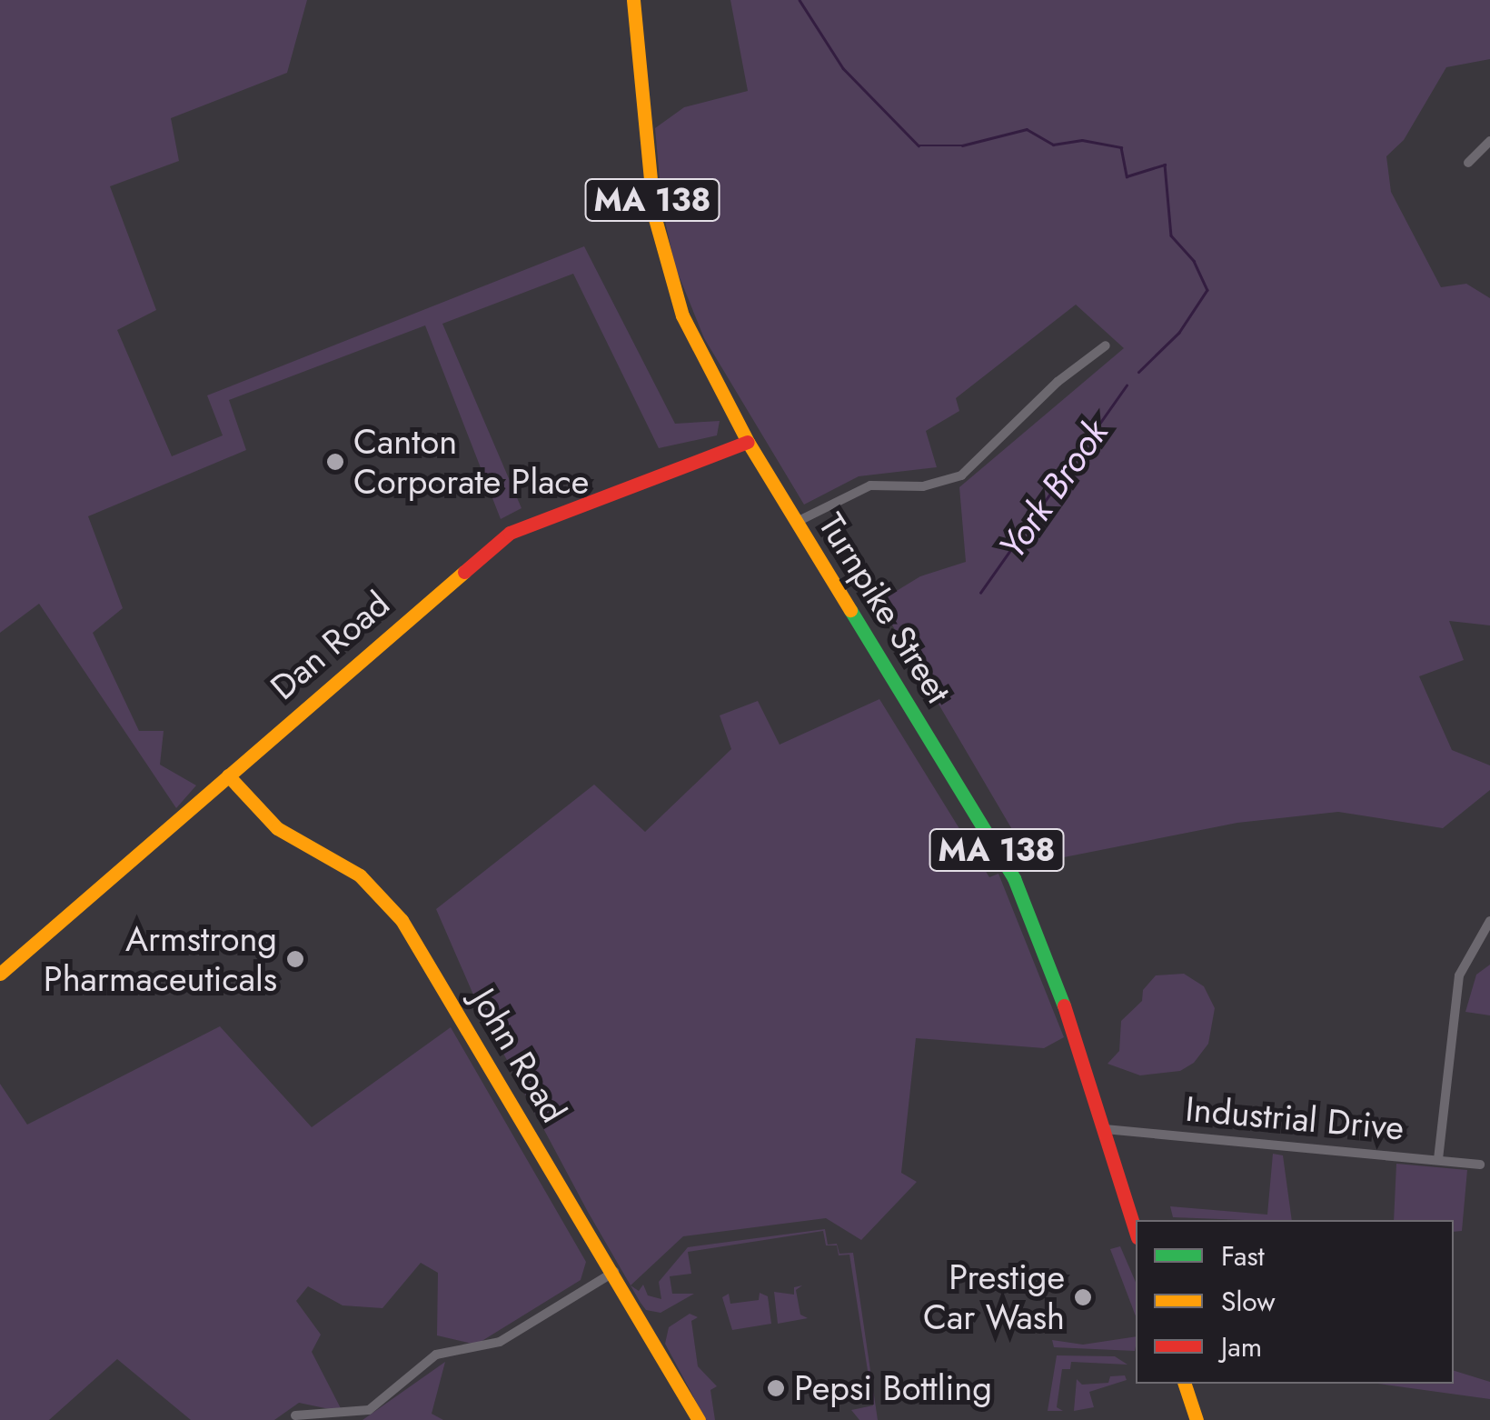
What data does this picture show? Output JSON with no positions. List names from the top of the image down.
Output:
{
  "streets": {
    "street": [
      "MA 138",
      "Turnpike Street",
      "Dan Road",
      "John Road",
      "Industrial Drive"
    ]
  },
  "crossings": [
    ["Turnpike Street", "Dan Road"],
    ["Turnpike Street", "Industrial Drive"],
    ["Dan Road", "John Road"]
  ],
  "water": ["York Brook"],
  "places": [
    "Canton Corporate Place",
    "Armstrong Pharmaceuticals",
    "Prestige Car Wash",
    "Pepsi Bottling"
  ],
  "legend": ["Fast", "Slow", "Jam"]
}
